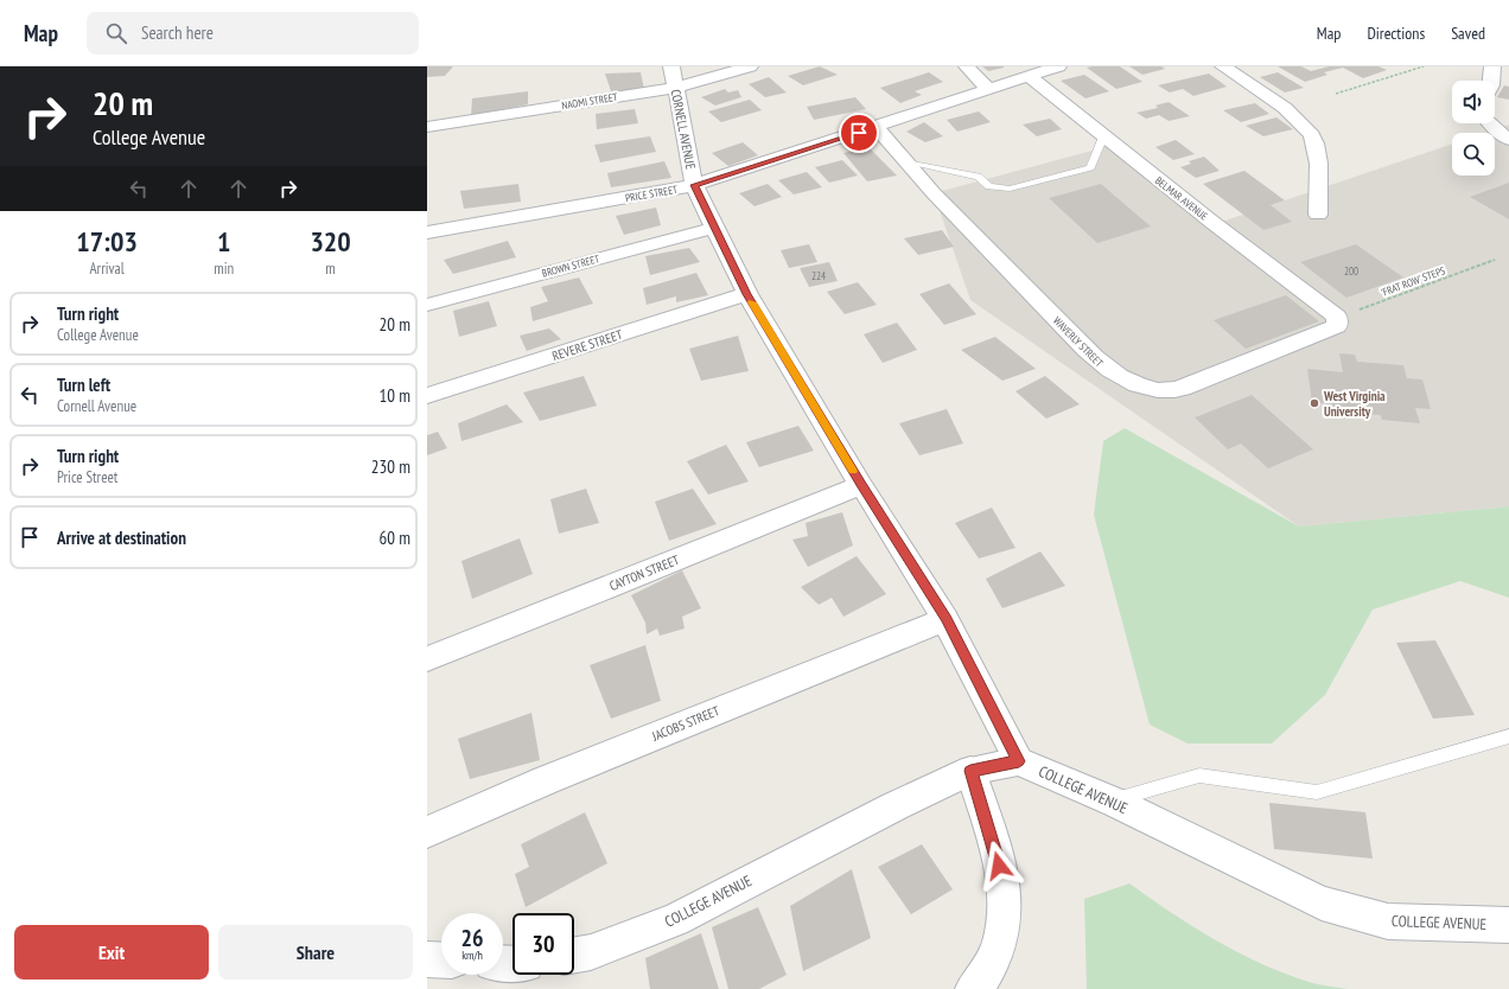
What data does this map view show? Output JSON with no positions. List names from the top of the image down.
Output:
{
  "streets": {
    "street": [
      "NAOMI STREET",
      "CORNELL AVENUE",
      "PRICE STREET",
      "BELMAR AVENUE",
      "BROWN STREET",
      "WAVERLY STREET",
      "REVERE STREET",
      "CAYTON STREET",
      "JACOBS STREET",
      "COLLEGE AVENUE"
    ],
    "path": ["'FRAT ROW' STEPS"]
  },
  "crossings": [
    ["NAOMI STREET", "CORNELL AVENUE"],
    ["CORNELL AVENUE", "PRICE STREET"],
    ["CORNELL AVENUE", "BROWN STREET"],
    ["CORNELL AVENUE", "REVERE STREET"],
    ["CORNELL AVENUE", "CAYTON STREET"],
    ["CORNELL AVENUE", "JACOBS STREET"],
    ["CORNELL AVENUE", "COLLEGE AVENUE"],
    ["PRICE STREET", "BELMAR AVENUE"],
    ["PRICE STREET", "WAVERLY STREET"],
    ["BELMAR AVENUE", "'FRAT ROW' STEPS"],
    ["BELMAR AVENUE", "WAVERLY STREET"],
    ["'FRAT ROW' STEPS", "WAVERLY STREET"]
  ],
  "places": ["West Virginia University"],
  "house_numbers": ["200", "224"],
  "page": {
    "header": "Map",
    "search": "Search here",
    "nav": ["Map", "Directions", "Saved"],
    "turn": ["20 m", "College Avenue"],
    "eta": [
      "17:03",
      "Arrival",
      "1",
      "min",
      "320",
      "m"
    ],
    "list": [
      {
        "name": "Turn right",
        "note": "College Avenue",
        "value": "20 m"
      },
      {
        "name": "Turn left",
        "note": "Cornell Avenue",
        "value": "10 m"
      },
      {
        "name": "Turn right",
        "note": "Price Street",
        "value": "230 m"
      },
      {
        "name": "Arrive at destination",
        "value": "60 m"
      }
    ],
    "speed": "26 km/h",
    "limit": "30",
    "buttons": ["Exit", "Share"]
  }
}
